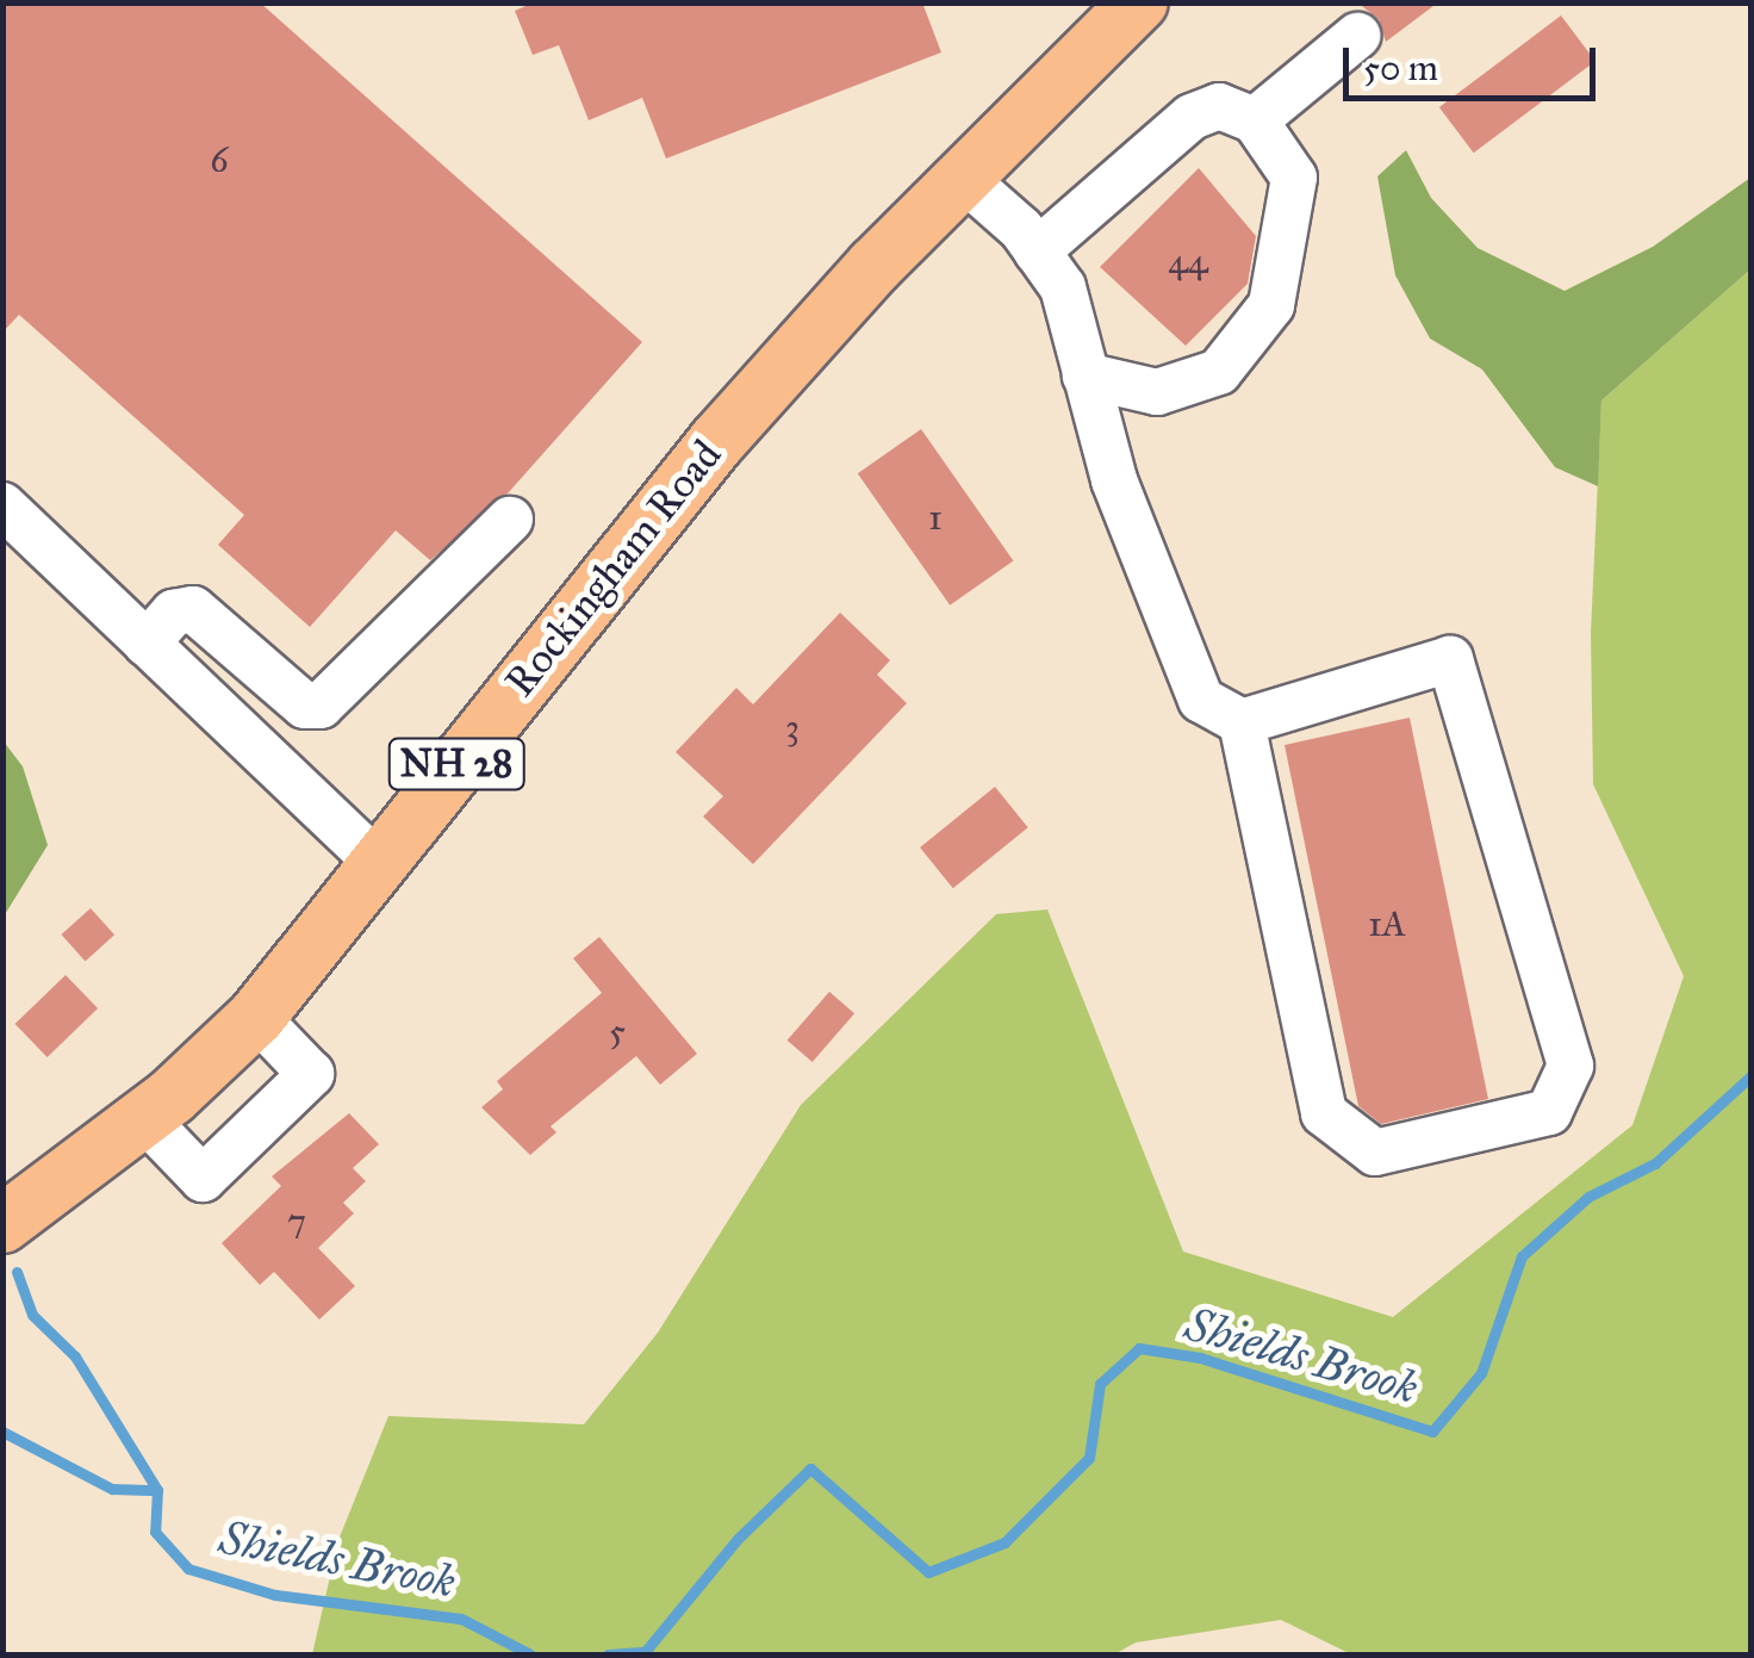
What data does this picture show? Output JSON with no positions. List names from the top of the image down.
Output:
{
  "streets": {
    "main road": ["Rockingham Road", "NH 28"]
  },
  "crossings": [
    ["Rockingham Road", "NH 28"]
  ],
  "water": ["Shields Brook"],
  "house_numbers": [
    "6",
    "44",
    "1",
    "3",
    "1A",
    "5",
    "7"
  ],
  "scale_bar": "50 m"
}
